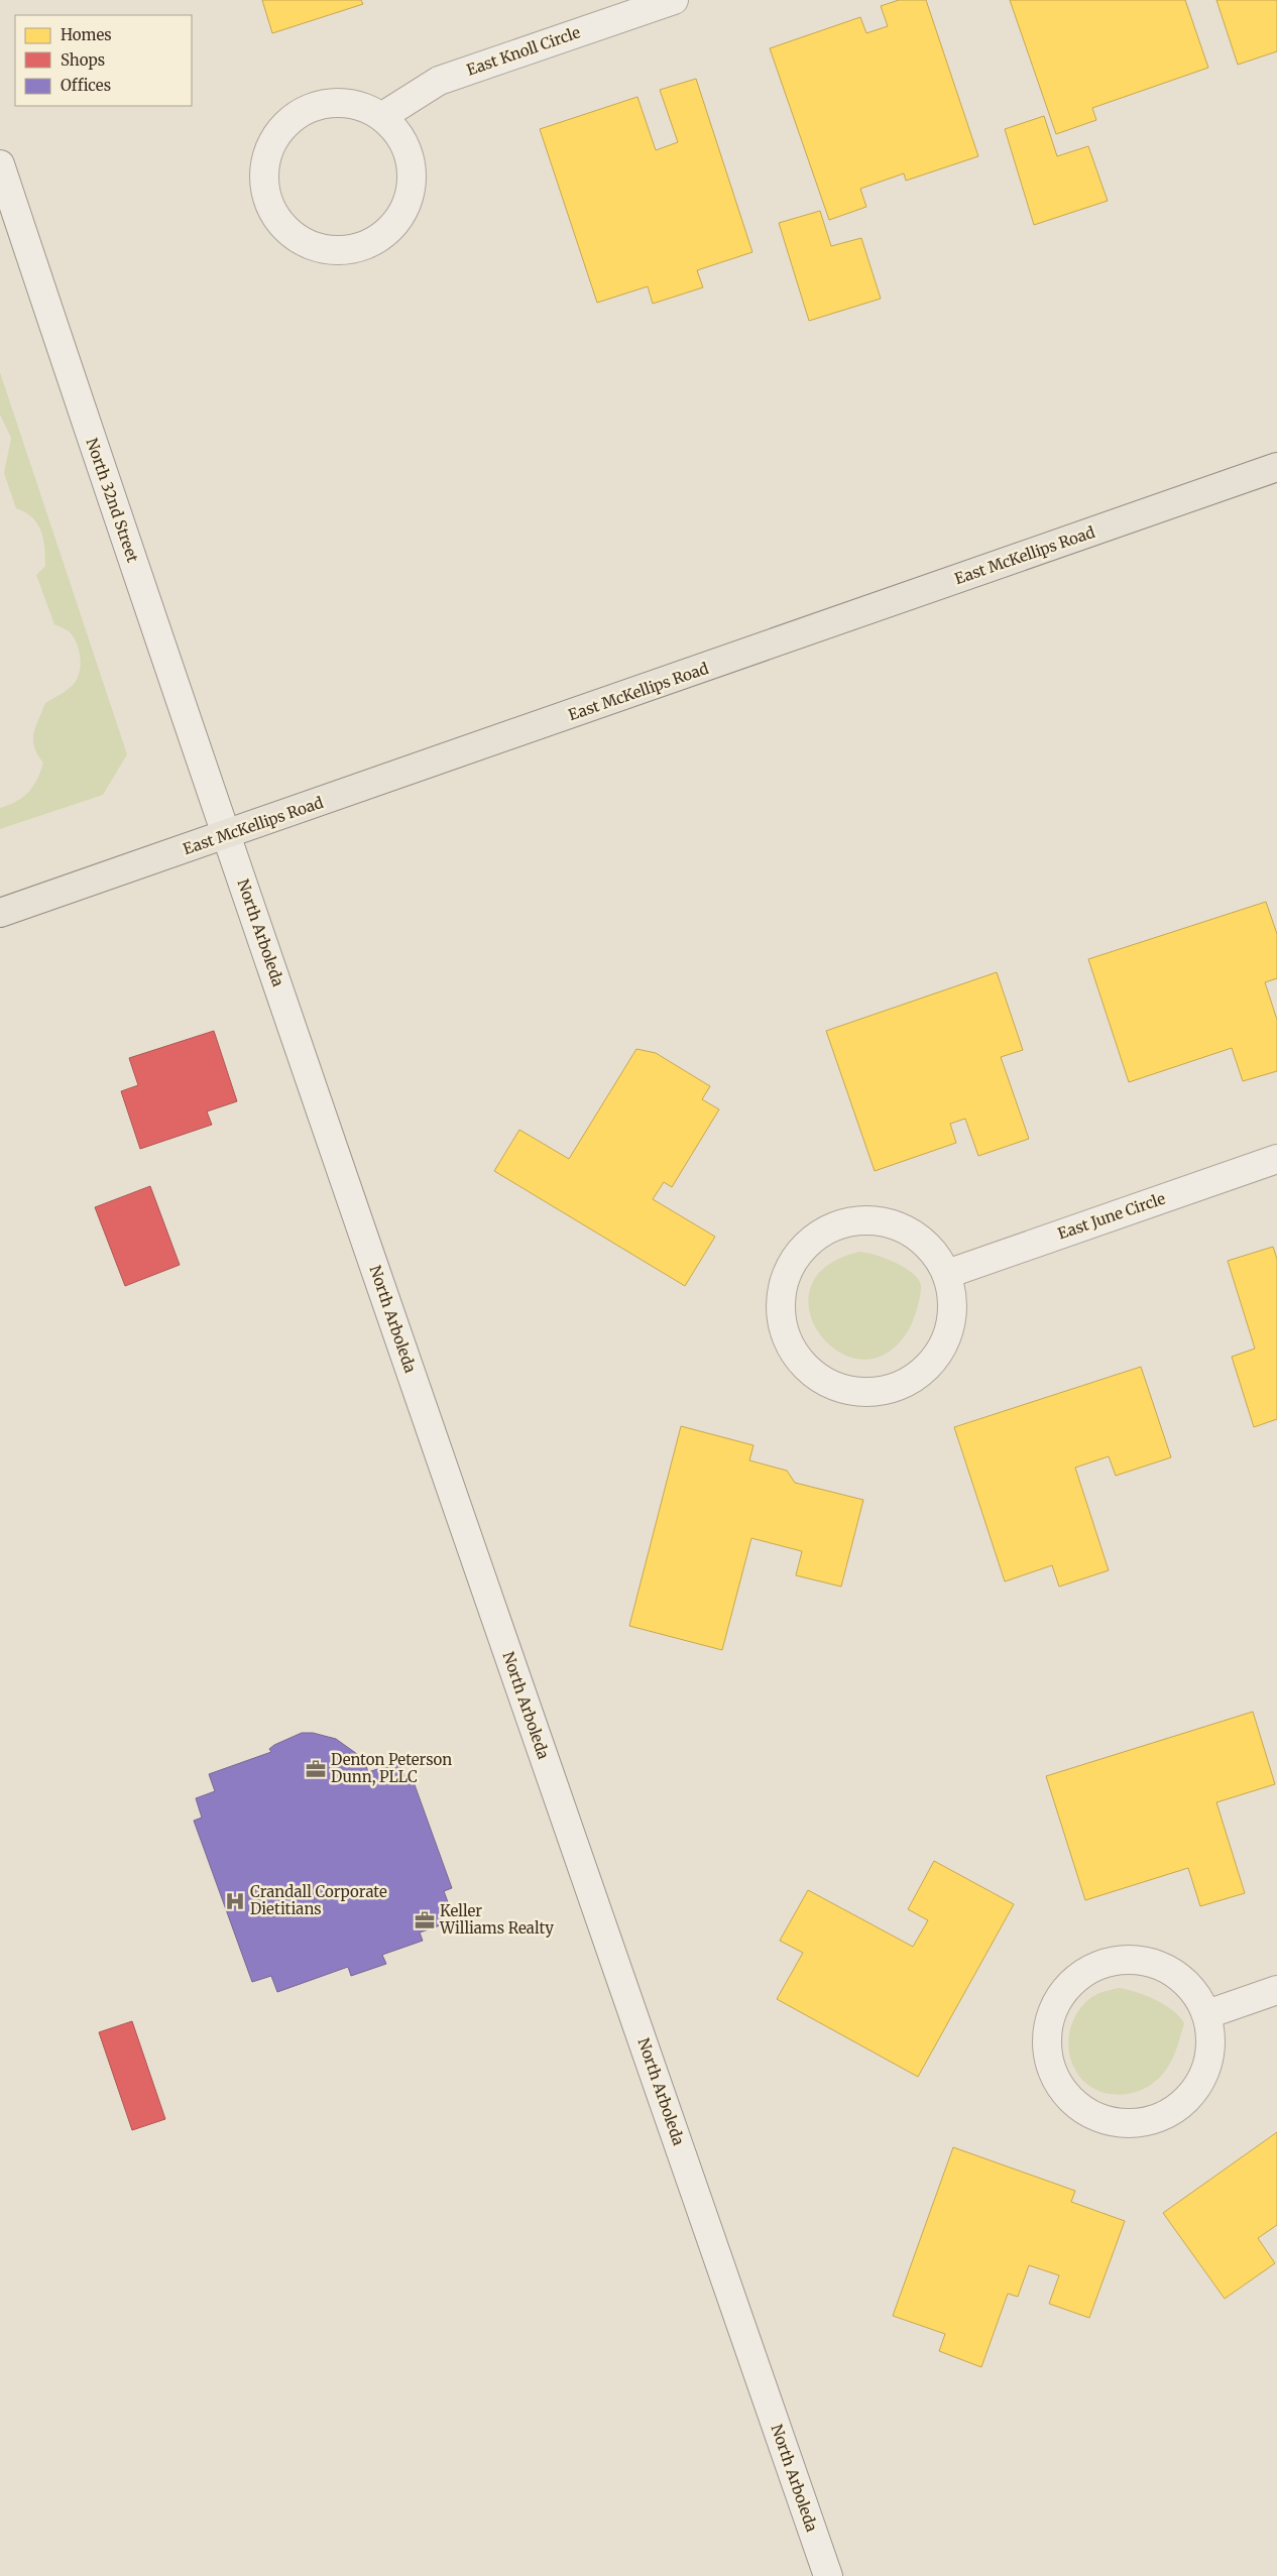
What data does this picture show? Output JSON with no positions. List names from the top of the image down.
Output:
{
  "streets": {
    "main road": ["East McKellips Road"],
    "street": [
      "East Knoll Circle",
      "North 32nd Street",
      "North Arboleda",
      "East June Circle"
    ]
  },
  "crossings": [
    ["North 32nd Street", "East McKellips Road"],
    ["North 32nd Street", "North Arboleda"],
    ["East McKellips Road", "North Arboleda"]
  ],
  "places": {
    "office": ["Denton Peterson Dunn, PLLC", "Keller Williams Realty"],
    "hospital": ["Crandall Corporate Dietitians"]
  },
  "legend": ["Homes", "Shops", "Offices"]
}
